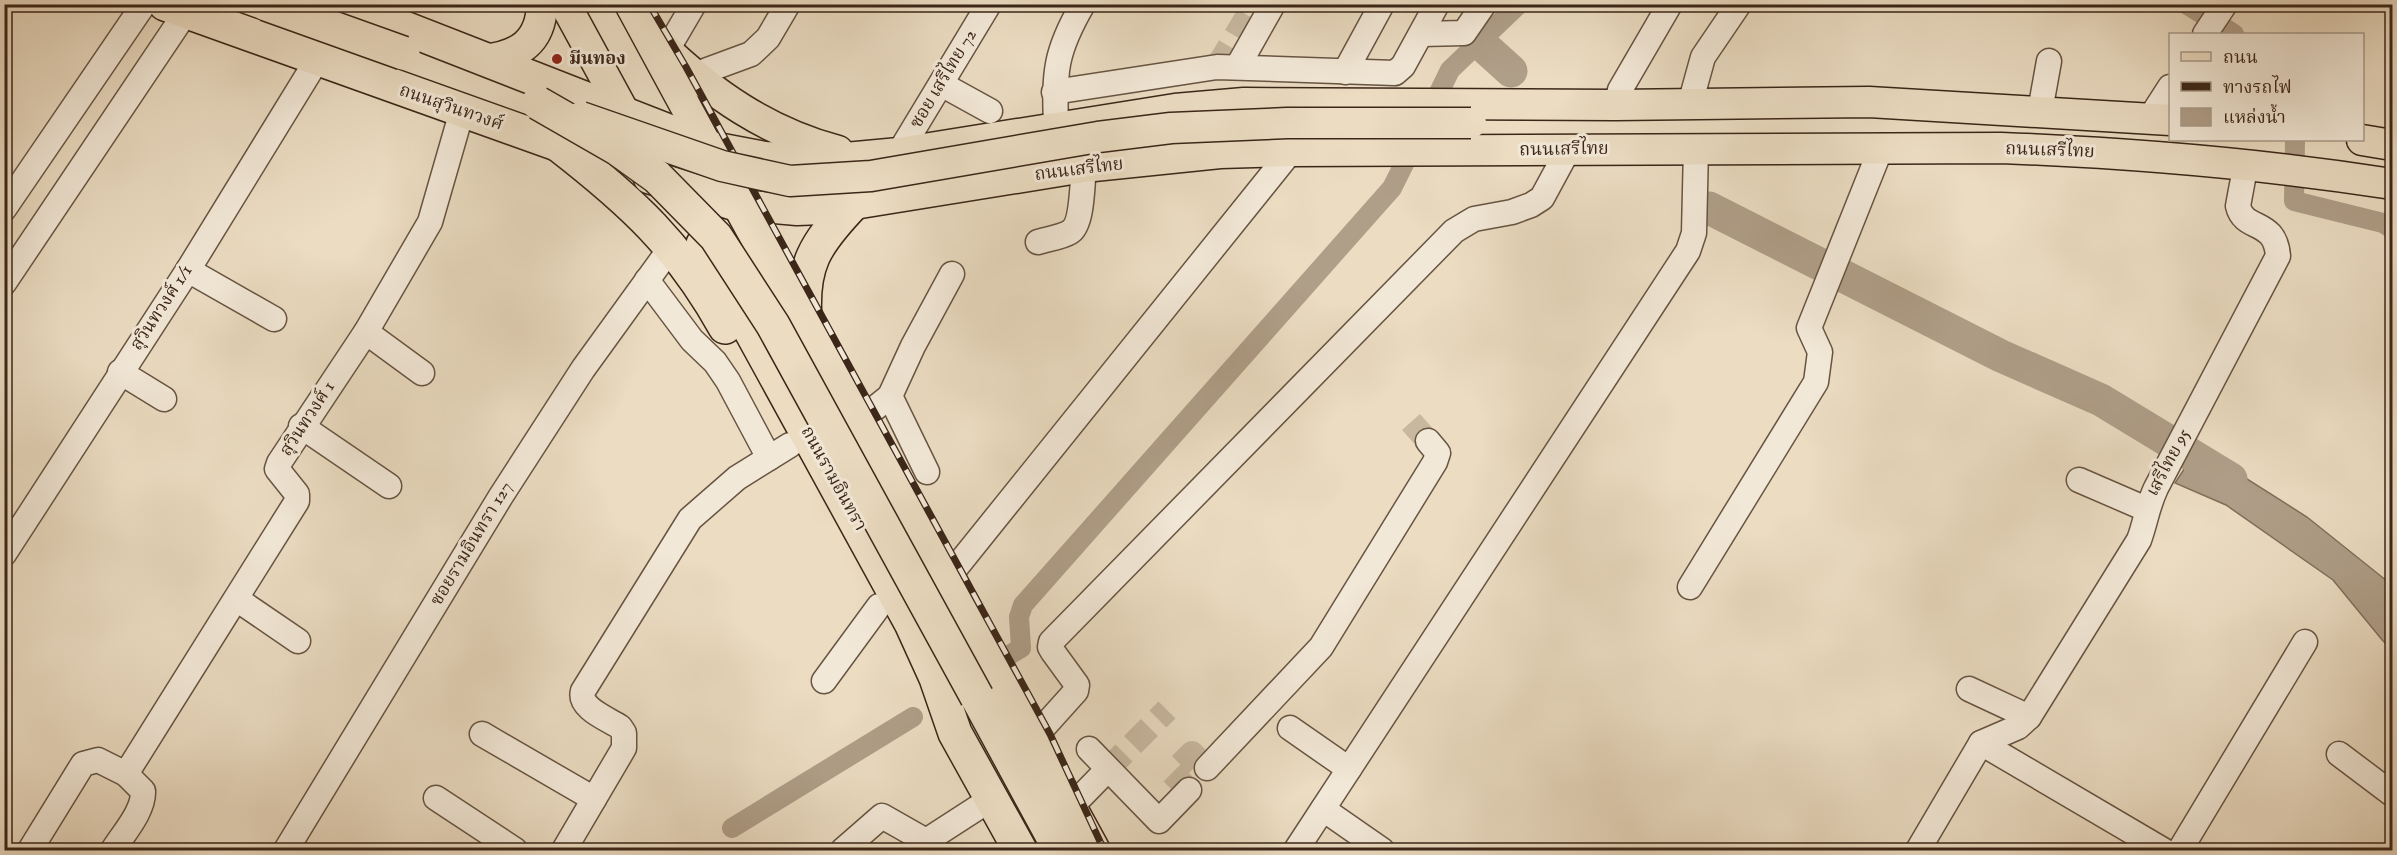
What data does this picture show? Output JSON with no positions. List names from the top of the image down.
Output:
{
  "streets": {
    "highway": ["ถนนสุวินทวงศ์", "ถนนรามอินทรา"],
    "main road": ["ถนนเสรีไทย"],
    "street": [
      "ซอย เสรีไทย 72",
      "สุวินทวงศ์ 1/1",
      "สุวินทวงศ์ 1",
      "เสรีไทย 95",
      "ซอยรามอินทรา 127"
    ]
  },
  "crossings": [
    ["ถนนสุวินทวงศ์", "ถนนเสรีไทย"],
    ["ถนนสุวินทวงศ์", "สุวินทวงศ์ 1/1"],
    ["ถนนสุวินทวงศ์", "สุวินทวงศ์ 1"],
    ["ถนนสุวินทวงศ์", "ถนนรามอินทรา"],
    ["ถนนเสรีไทย", "เสรีไทย 95"]
  ],
  "places": ["มีนทอง"],
  "legend": ["ถนน", "ทางรถไฟ", "แหล่งน้ำ"]
}
